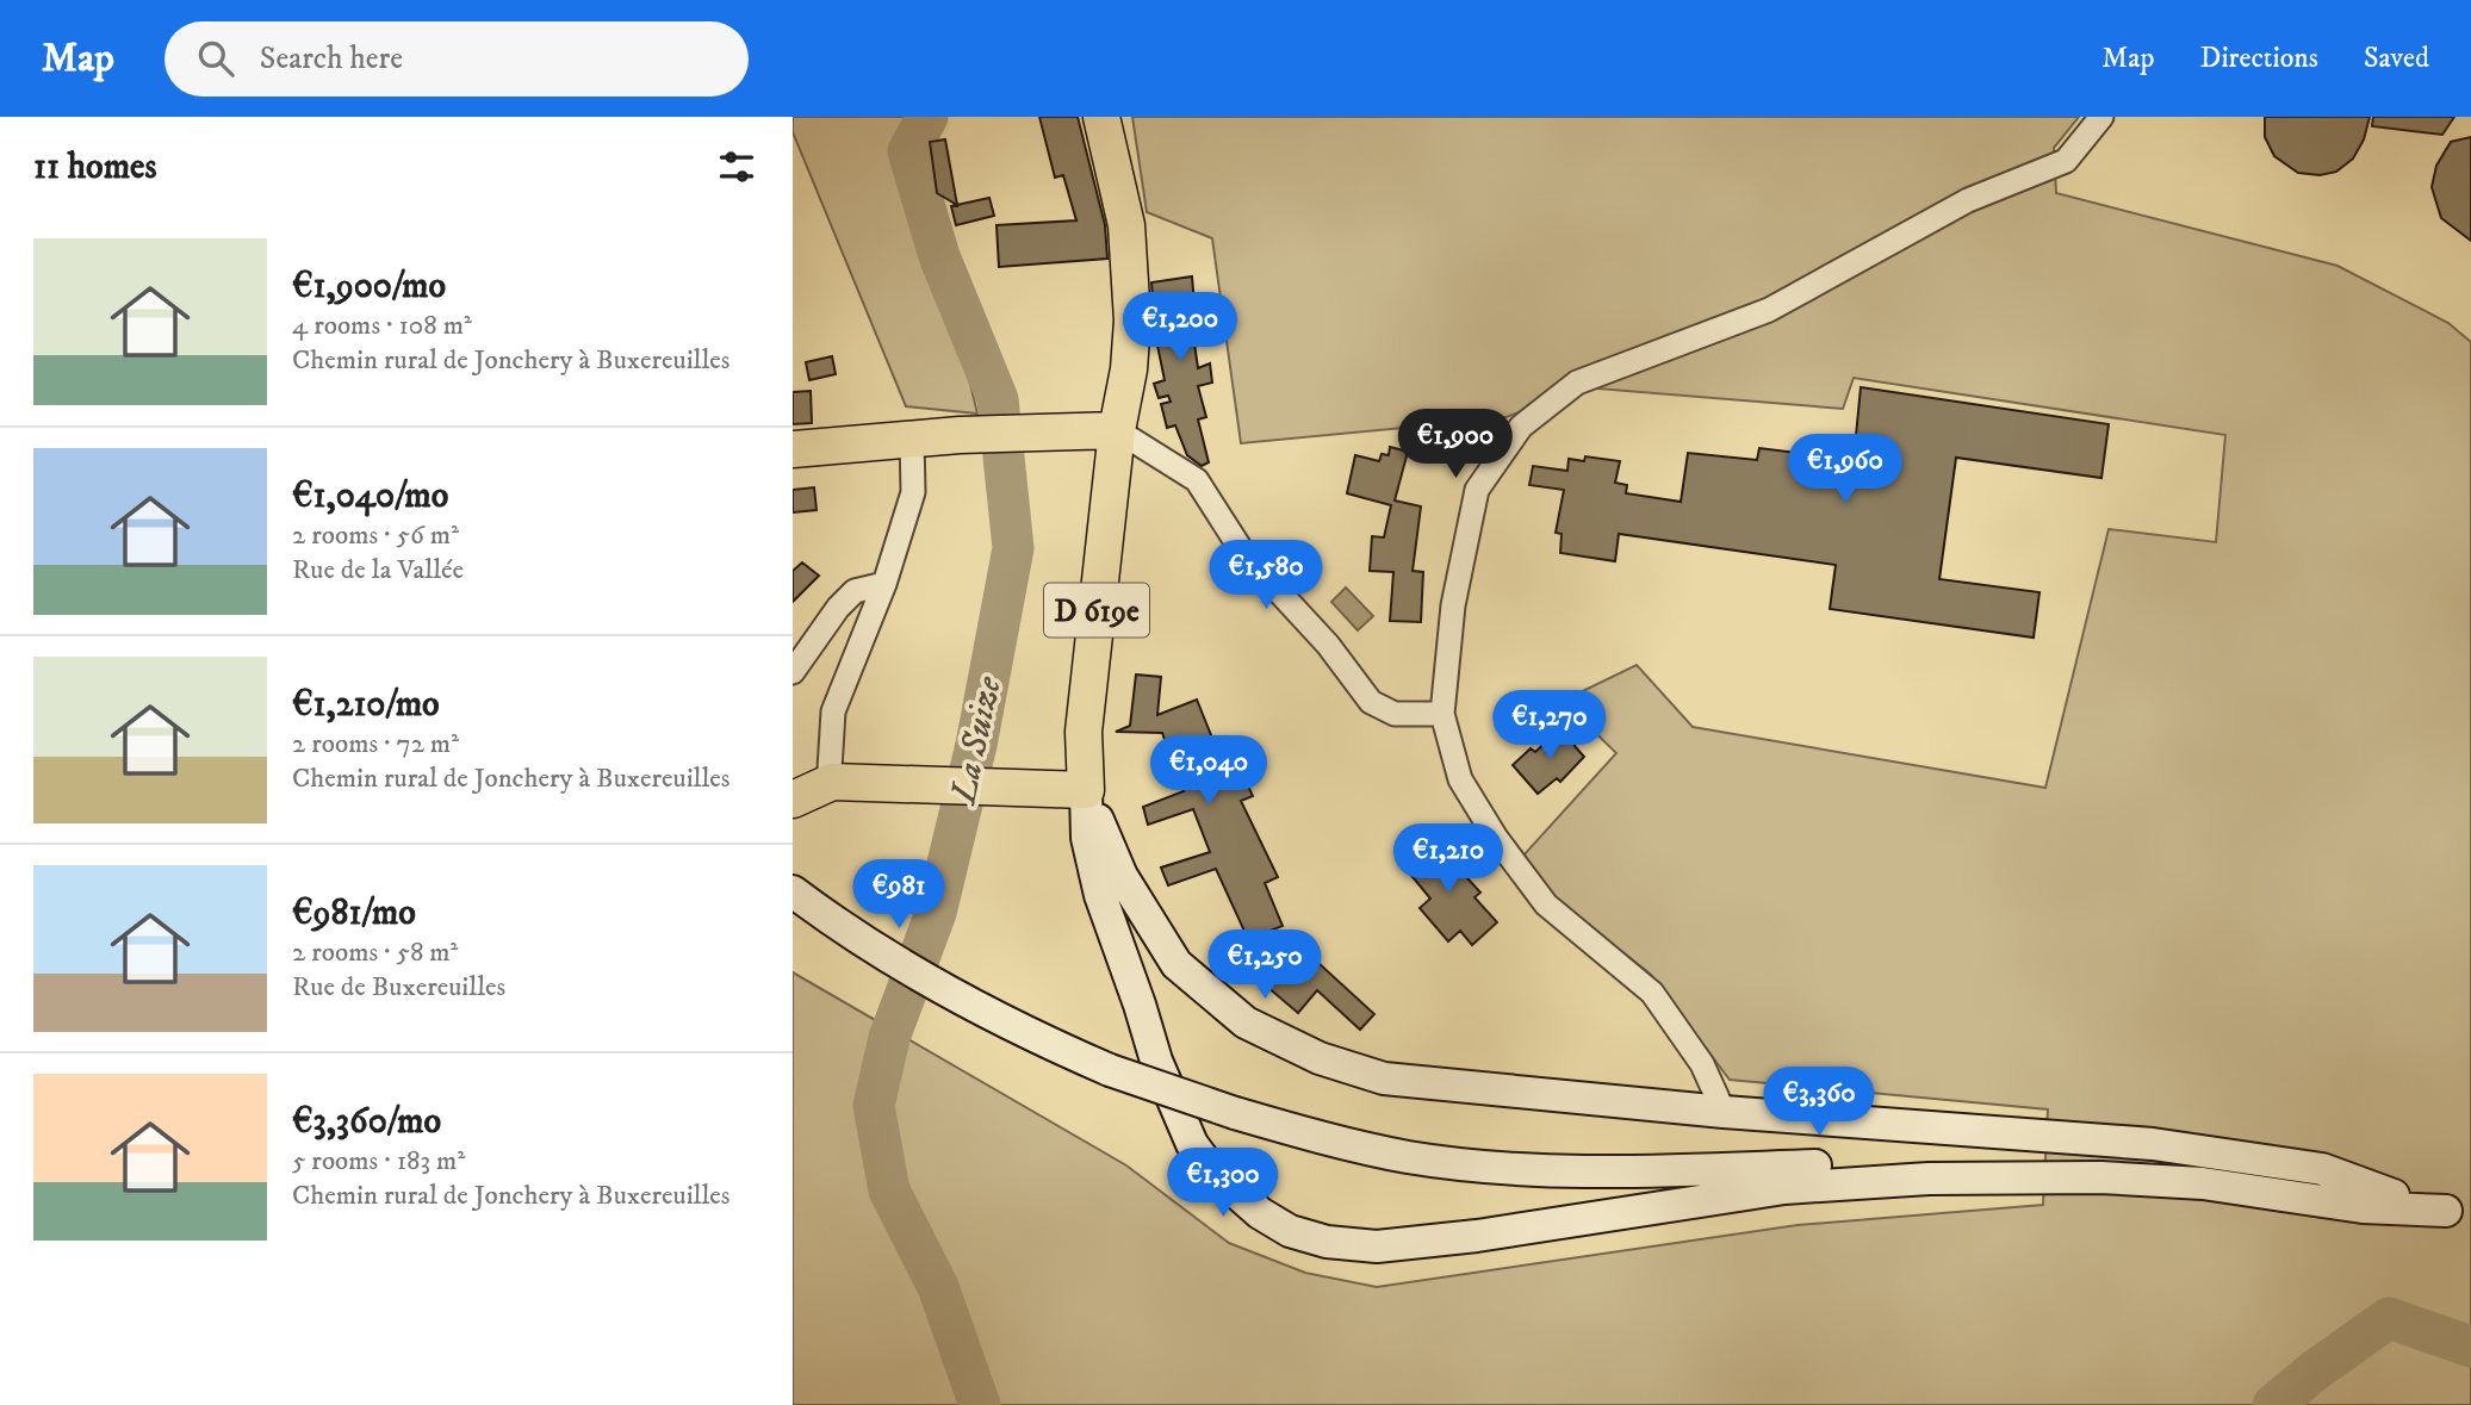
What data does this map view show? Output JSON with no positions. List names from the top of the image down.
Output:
{
  "streets": {
    "main road": ["D 619e"]
  },
  "water": ["La Suize"],
  "page": {
    "header": "Map",
    "search": "Search here",
    "nav": ["Map", "Directions", "Saved"],
    "heading": "11 homes",
    "list": [
      {
        "name": "€1,900/mo",
        "note": "4 rooms · 108 m² · Chemin rural de Jonchery à Buxereuilles"
      },
      {
        "name": "€1,040/mo",
        "note": "2 rooms · 56 m² · Rue de la Vallée"
      },
      {
        "name": "€1,210/mo",
        "note": "2 rooms · 72 m² · Chemin rural de Jonchery à Buxereuilles"
      },
      {
        "name": "€981/mo",
        "note": "2 rooms · 58 m² · Rue de Buxereuilles"
      },
      {
        "name": "€3,360/mo",
        "note": "5 rooms · 183 m² · Chemin rural de Jonchery à Buxereuilles"
      }
    ],
    "price": [
      "€1,200",
      "€1,900",
      "€1,960",
      "€1,580",
      "€1,270",
      "€1,040",
      "€1,210",
      "€981",
      "€1,250",
      "€3,360",
      "€1,300"
    ]
  }
}
